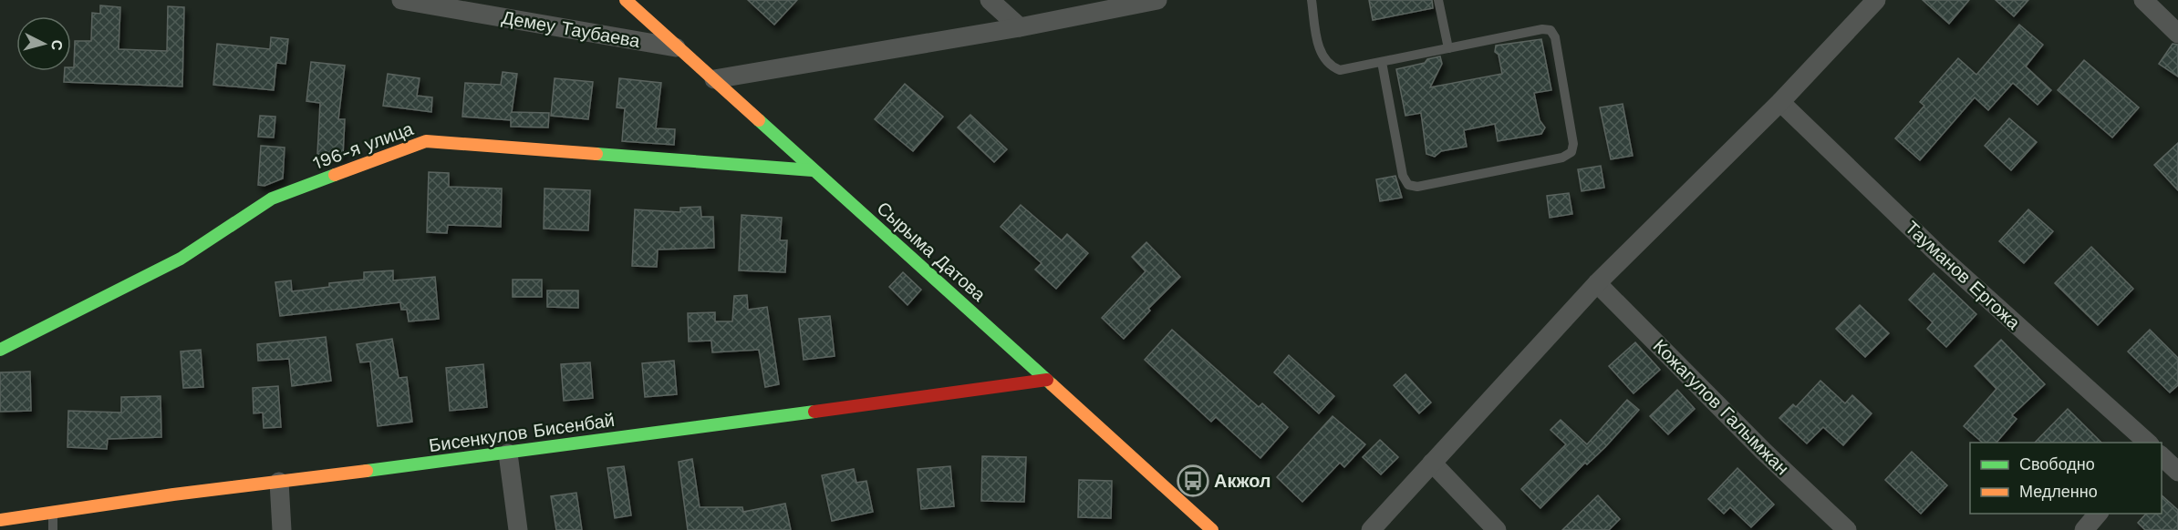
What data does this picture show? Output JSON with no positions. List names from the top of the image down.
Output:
{
  "streets": {
    "street": [
      "Демеу Таубаева",
      "196-я улица",
      "Сырыма Датова",
      "Тауманов Ергожа",
      "Кожагулов Галымжан",
      "Бисенкулов Бисенбай"
    ]
  },
  "crossings": [
    ["Демеу Таубаева", "Сырыма Датова"],
    ["196-я улица", "Сырыма Датова"],
    ["Сырыма Датова", "Бисенкулов Бисенбай"]
  ],
  "places": {
    "bus stop": ["Акжол"]
  },
  "legend": ["Свободно", "Медленно"],
  "north": "right"
}
